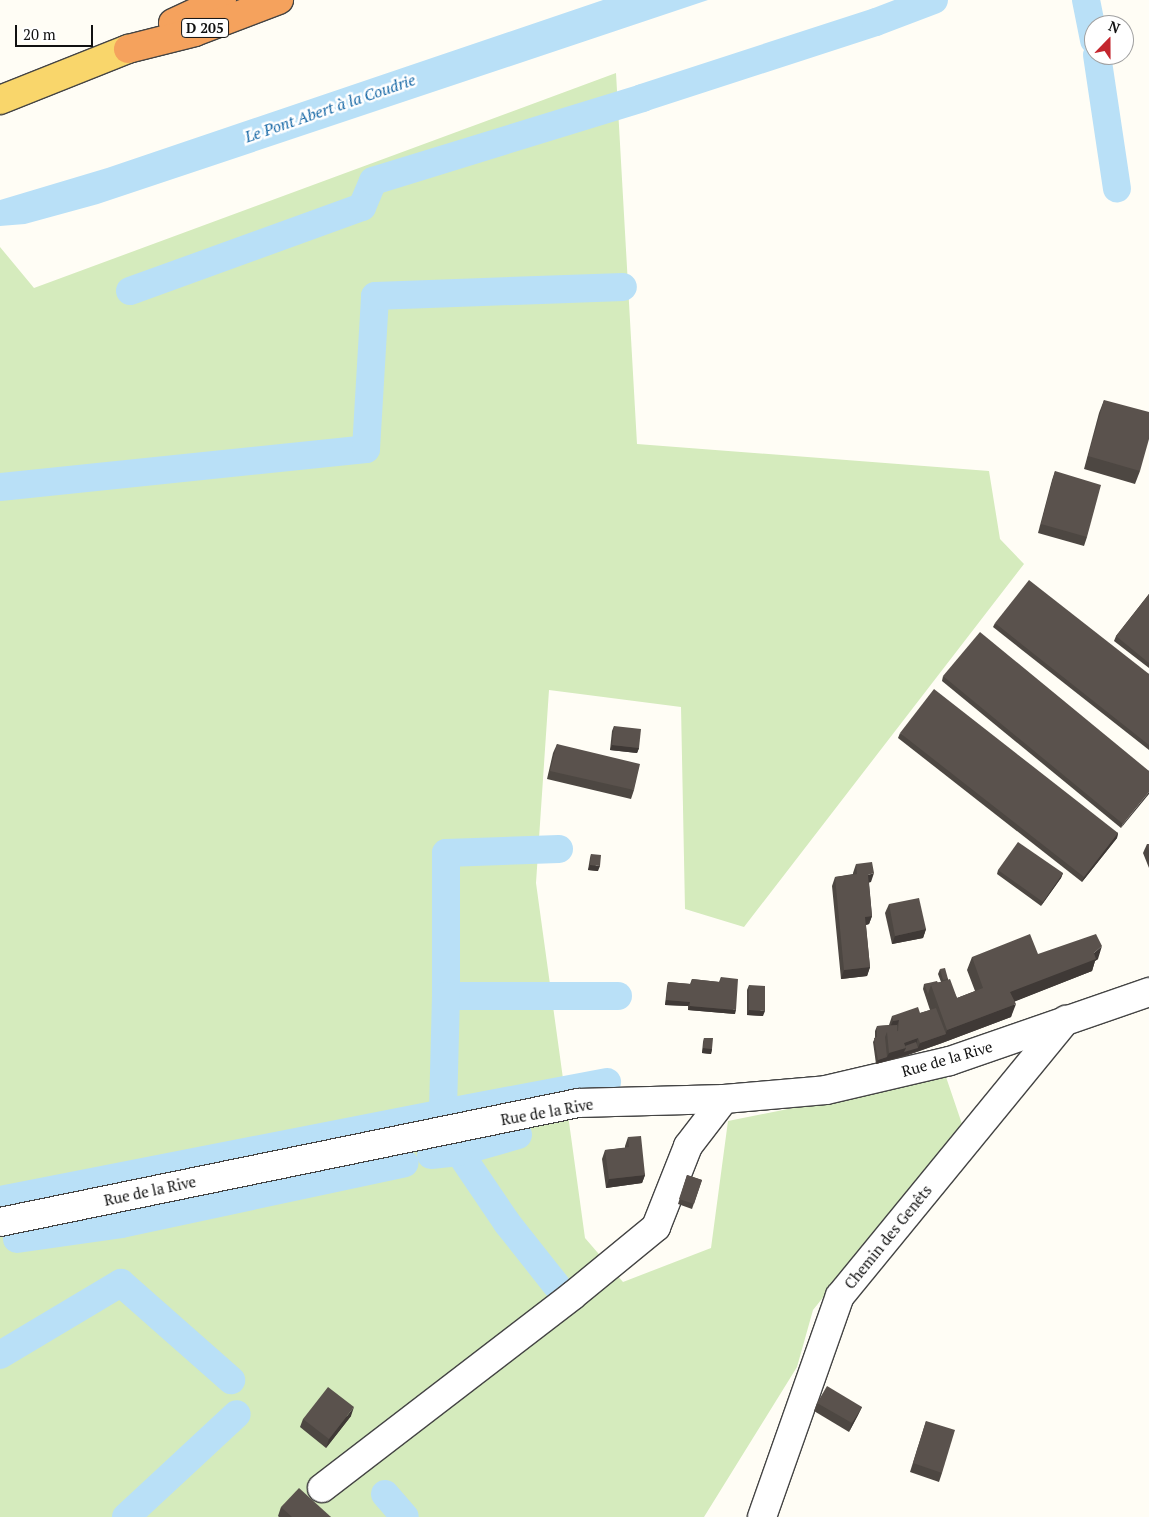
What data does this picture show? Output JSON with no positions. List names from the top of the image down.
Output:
{
  "streets": {
    "highway": ["D 205"],
    "street": ["Rue de la Rive", "Chemin des Genêts"]
  },
  "crossings": [
    ["Rue de la Rive", "Chemin des Genêts"]
  ],
  "water": ["Le Pont Abert à la Coudrie"],
  "scale_bar": "20 m",
  "north": "top"
}
